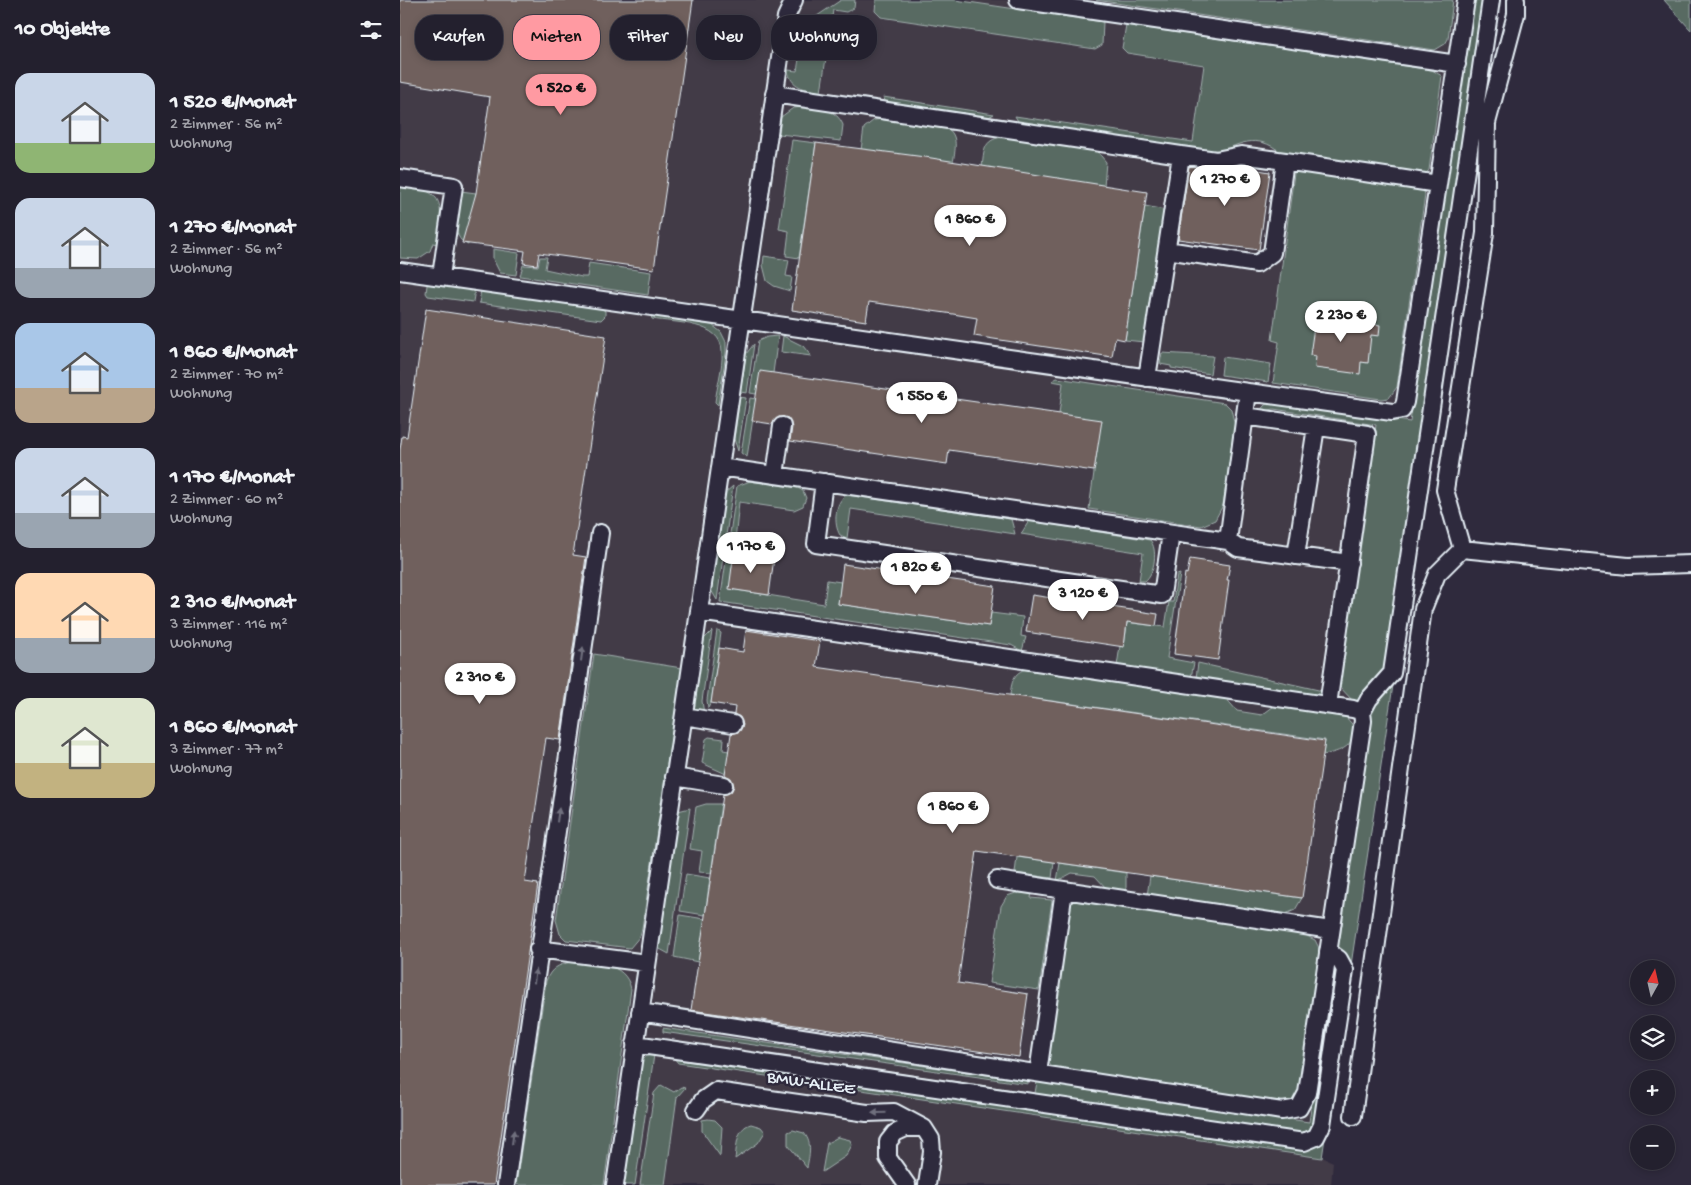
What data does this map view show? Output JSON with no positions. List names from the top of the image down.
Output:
{
  "streets": {
    "lane": ["BMW-ALLEE"]
  },
  "north": "top",
  "page": {
    "heading": "10 Objekte",
    "chip": [
      "Kaufen",
      "Mieten",
      "Filter",
      "Neu",
      "Wohnung"
    ],
    "list": [
      {
        "name": "1 520 €/Monat",
        "note": "2 Zimmer · 56 m² · Wohnung"
      },
      {
        "name": "1 270 €/Monat",
        "note": "2 Zimmer · 56 m² · Wohnung"
      },
      {
        "name": "1 860 €/Monat",
        "note": "2 Zimmer · 70 m² · Wohnung"
      },
      {
        "name": "1 170 €/Monat",
        "note": "2 Zimmer · 60 m² · Wohnung"
      },
      {
        "name": "2 310 €/Monat",
        "note": "3 Zimmer · 116 m² · Wohnung"
      },
      {
        "name": "1 860 €/Monat",
        "note": "3 Zimmer · 77 m² · Wohnung"
      }
    ],
    "price": [
      "1 520 €",
      "1 270 €",
      "1 860 €",
      "2 230 €",
      "1 550 €",
      "1 170 €",
      "1 820 €",
      "3 120 €",
      "2 310 €",
      "1 860 €"
    ],
    "map_buttons": ["+", "−"]
  }
}
